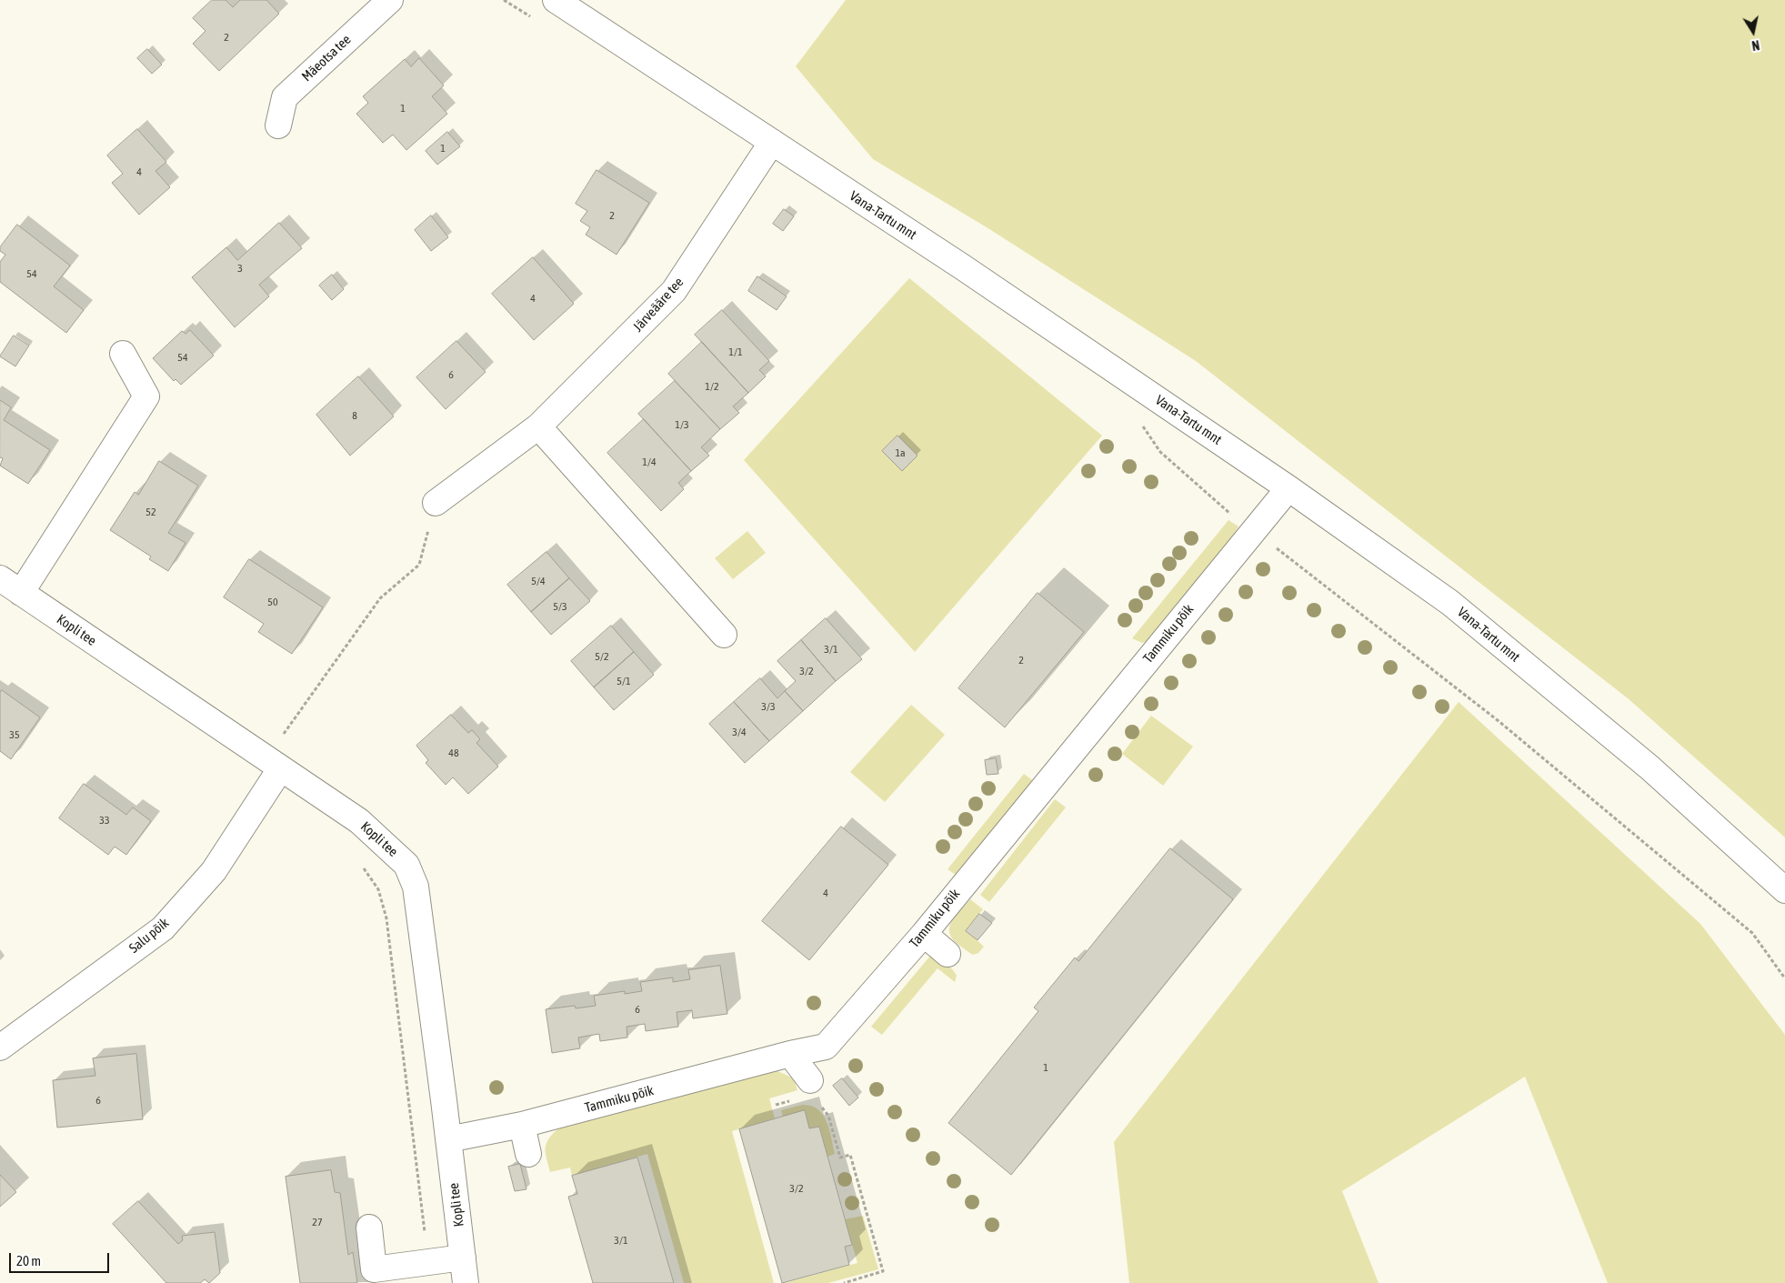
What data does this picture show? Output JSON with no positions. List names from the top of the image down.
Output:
{
  "streets": {
    "street": [
      "Mäeotsa tee",
      "Vana-Tartu mnt",
      "Järveääre tee",
      "Kopli tee",
      "Tammiku põik",
      "Salu põik"
    ]
  },
  "crossings": [
    ["Vana-Tartu mnt", "Järveääre tee"],
    ["Vana-Tartu mnt", "Tammiku põik"],
    ["Kopli tee", "Tammiku põik"],
    ["Kopli tee", "Salu põik"]
  ],
  "house_numbers": [
    "2",
    "1",
    "1",
    "4",
    "2",
    "3",
    "54",
    "4",
    "1/1",
    "54",
    "6",
    "1/2",
    "8",
    "1/3",
    "1a",
    "1/4",
    "52",
    "5/4",
    "50",
    "5/3",
    "3/1",
    "5/2",
    "2",
    "3/2",
    "5/1",
    "3/3",
    "3/4",
    "35",
    "48",
    "33",
    "4",
    "6",
    "1",
    "6",
    "3/2",
    "27",
    "3/1"
  ],
  "scale_bar": "20 m",
  "north": "bottom"
}
